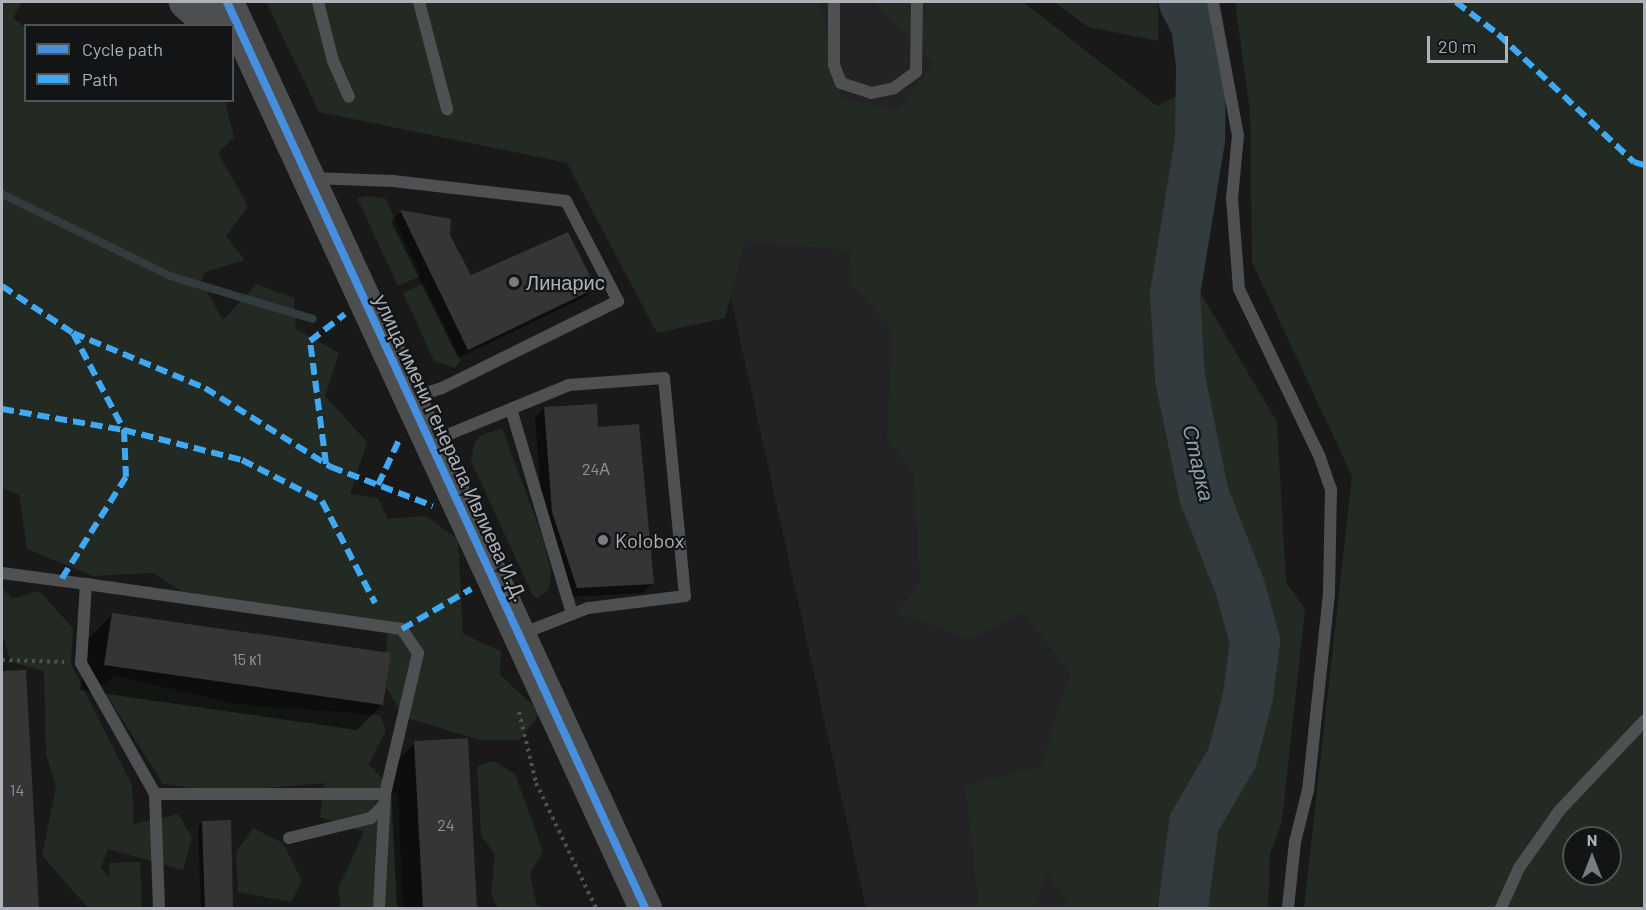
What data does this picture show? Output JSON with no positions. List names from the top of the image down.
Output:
{
  "streets": {
    "street": ["улица имени Генерала Ивлиева И.Д."]
  },
  "water": ["Старка"],
  "places": ["Линарис", "Kolobox"],
  "house_numbers": [
    "24А",
    "15 к1",
    "14",
    "24"
  ],
  "legend": ["Cycle path", "Path"],
  "scale_bar": "20 m",
  "north": "top"
}
